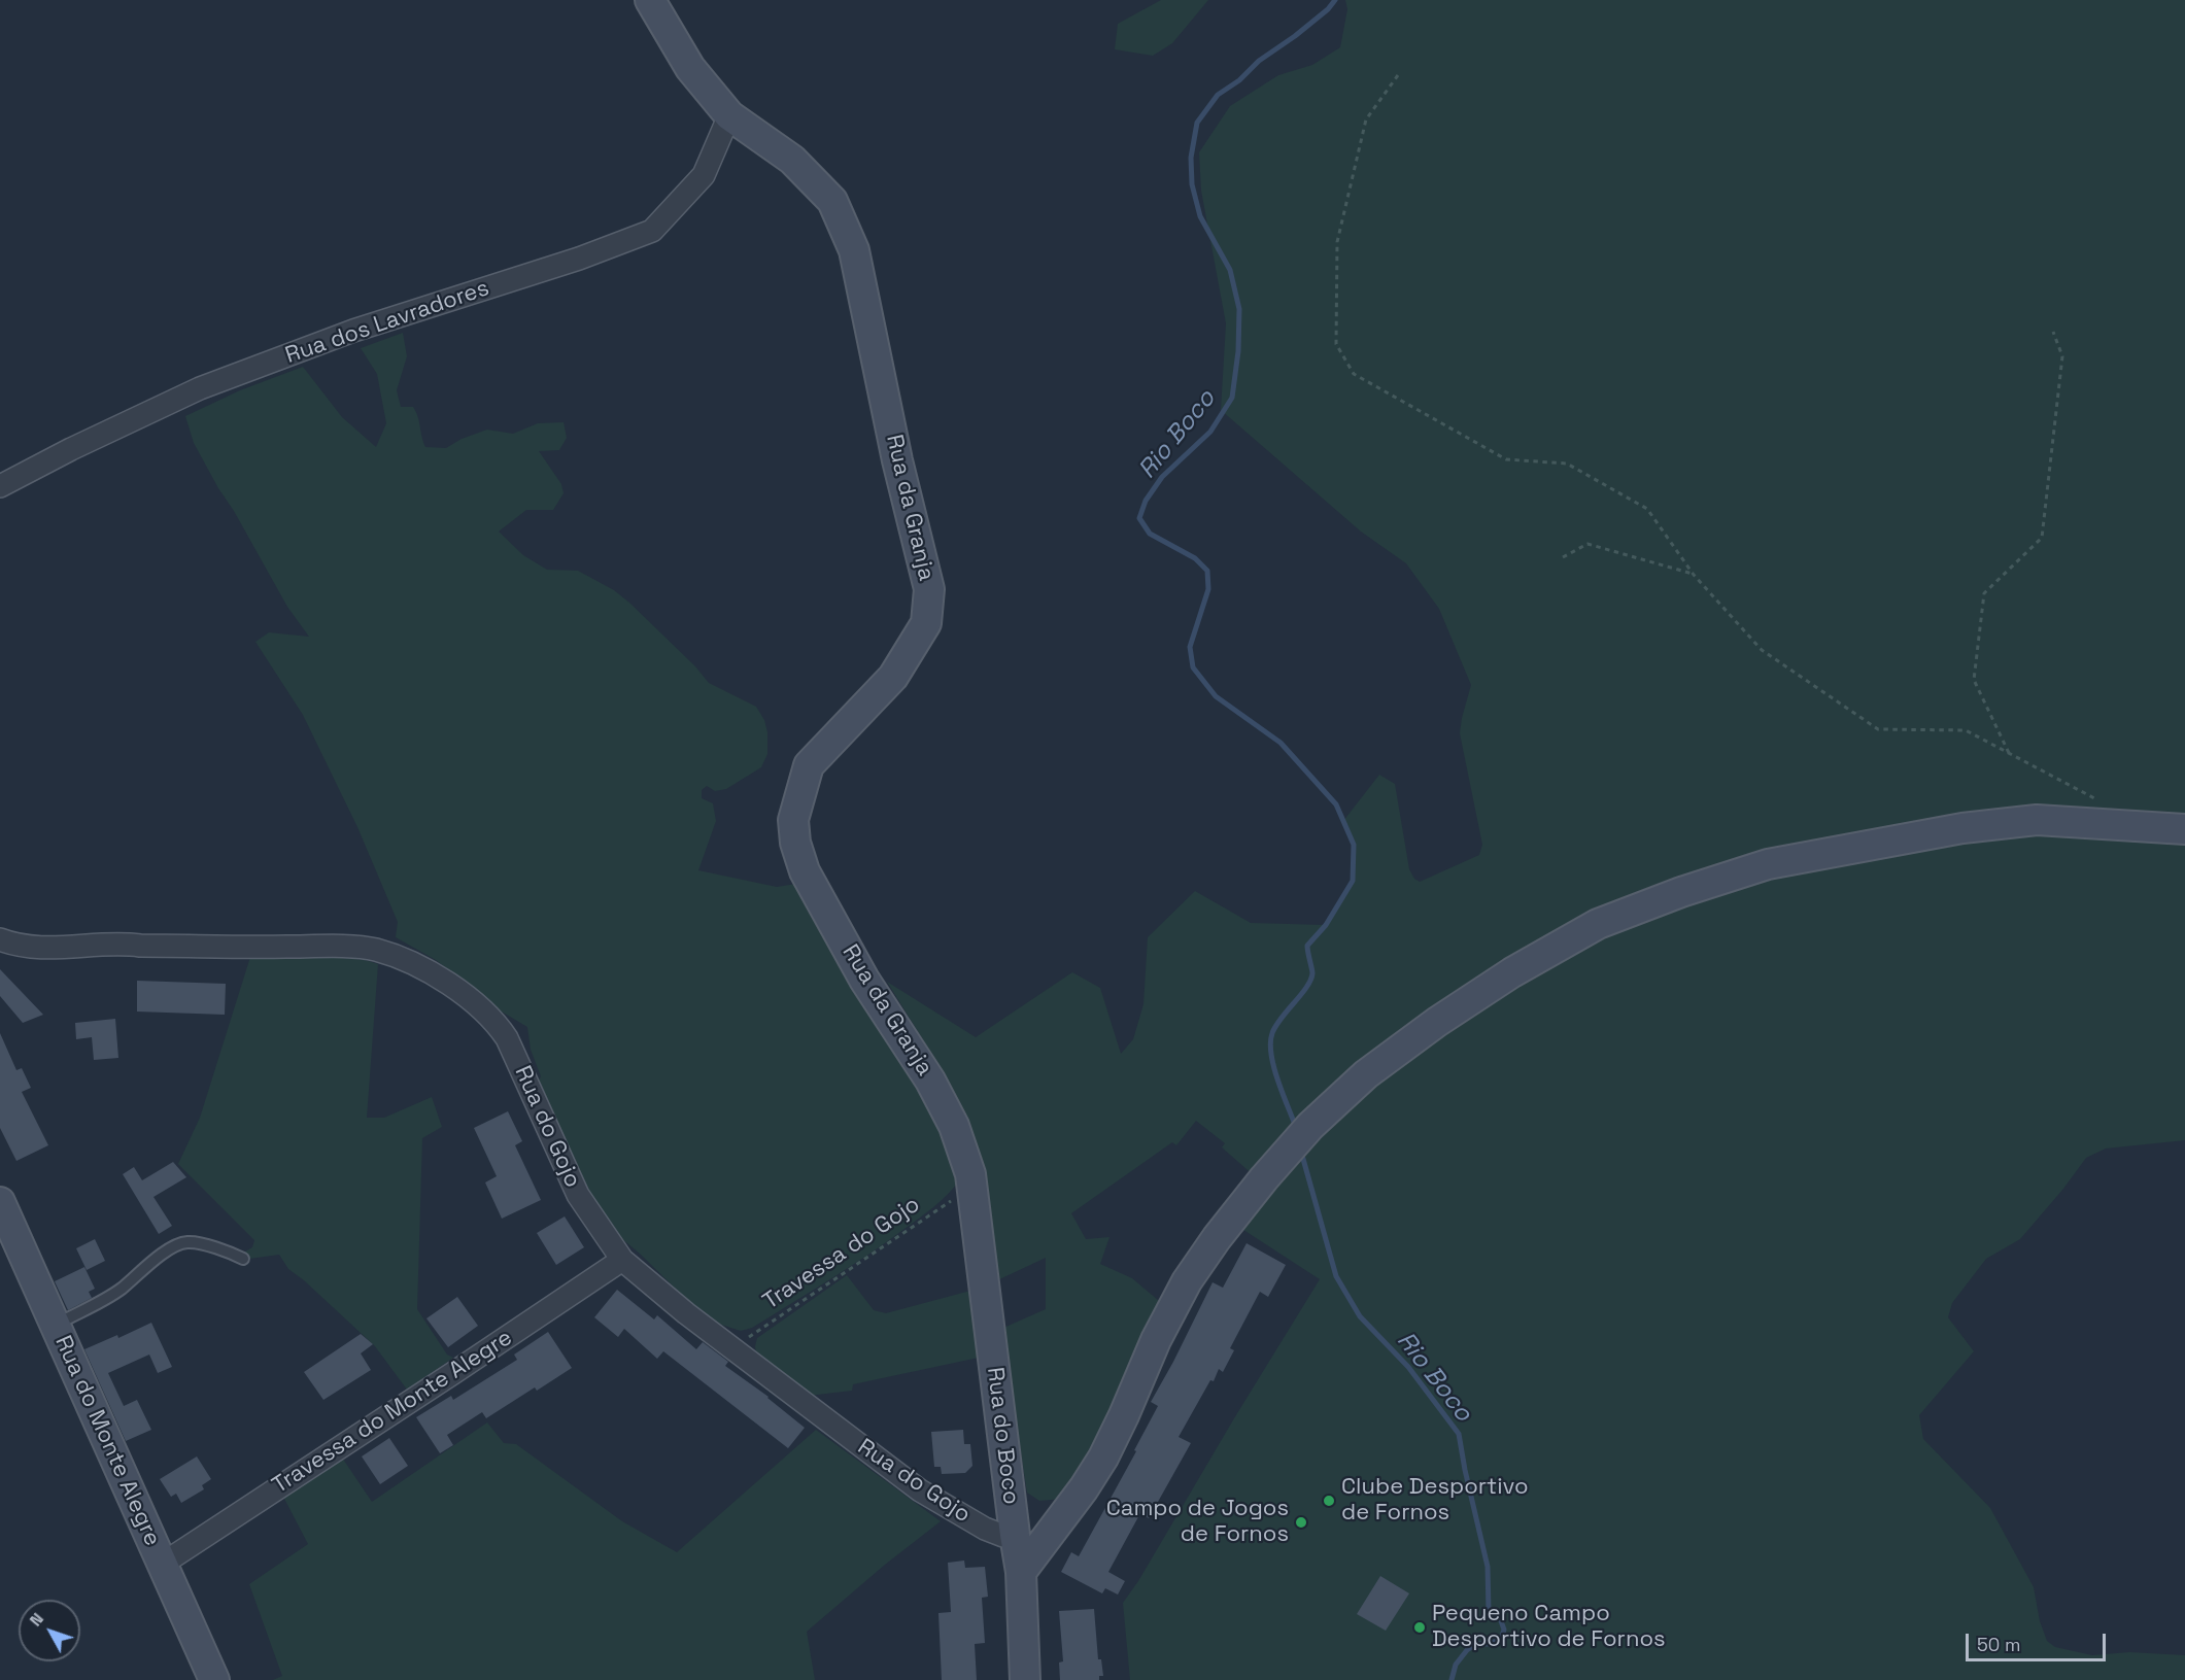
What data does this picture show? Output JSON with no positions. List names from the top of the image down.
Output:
{
  "streets": {
    "street": [
      "Rua dos Lavradores",
      "Rua da Granja",
      "Rua do Gojo",
      "Travessa do Monte Alegre",
      "Rua do Boco",
      "Rua do Monte Alegre"
    ],
    "path": ["Travessa do Gojo"]
  },
  "crossings": [
    ["Rua dos Lavradores", "Rua da Granja"],
    ["Rua da Granja", "Travessa do Gojo"],
    ["Rua da Granja", "Rua do Boco"],
    ["Rua do Gojo", "Travessa do Gojo"],
    ["Rua do Gojo", "Travessa do Monte Alegre"],
    ["Rua do Gojo", "Rua do Boco"],
    ["Travessa do Gojo", "Rua do Boco"],
    ["Travessa do Monte Alegre", "Rua do Monte Alegre"]
  ],
  "water": ["Rio Boco"],
  "places": ["Clube Desportivo de Fornos", "Campo de Jogos de Fornos", "Pequeno Campo Desportivo de Fornos"],
  "scale_bar": "50 m",
  "north": "top left"
}
